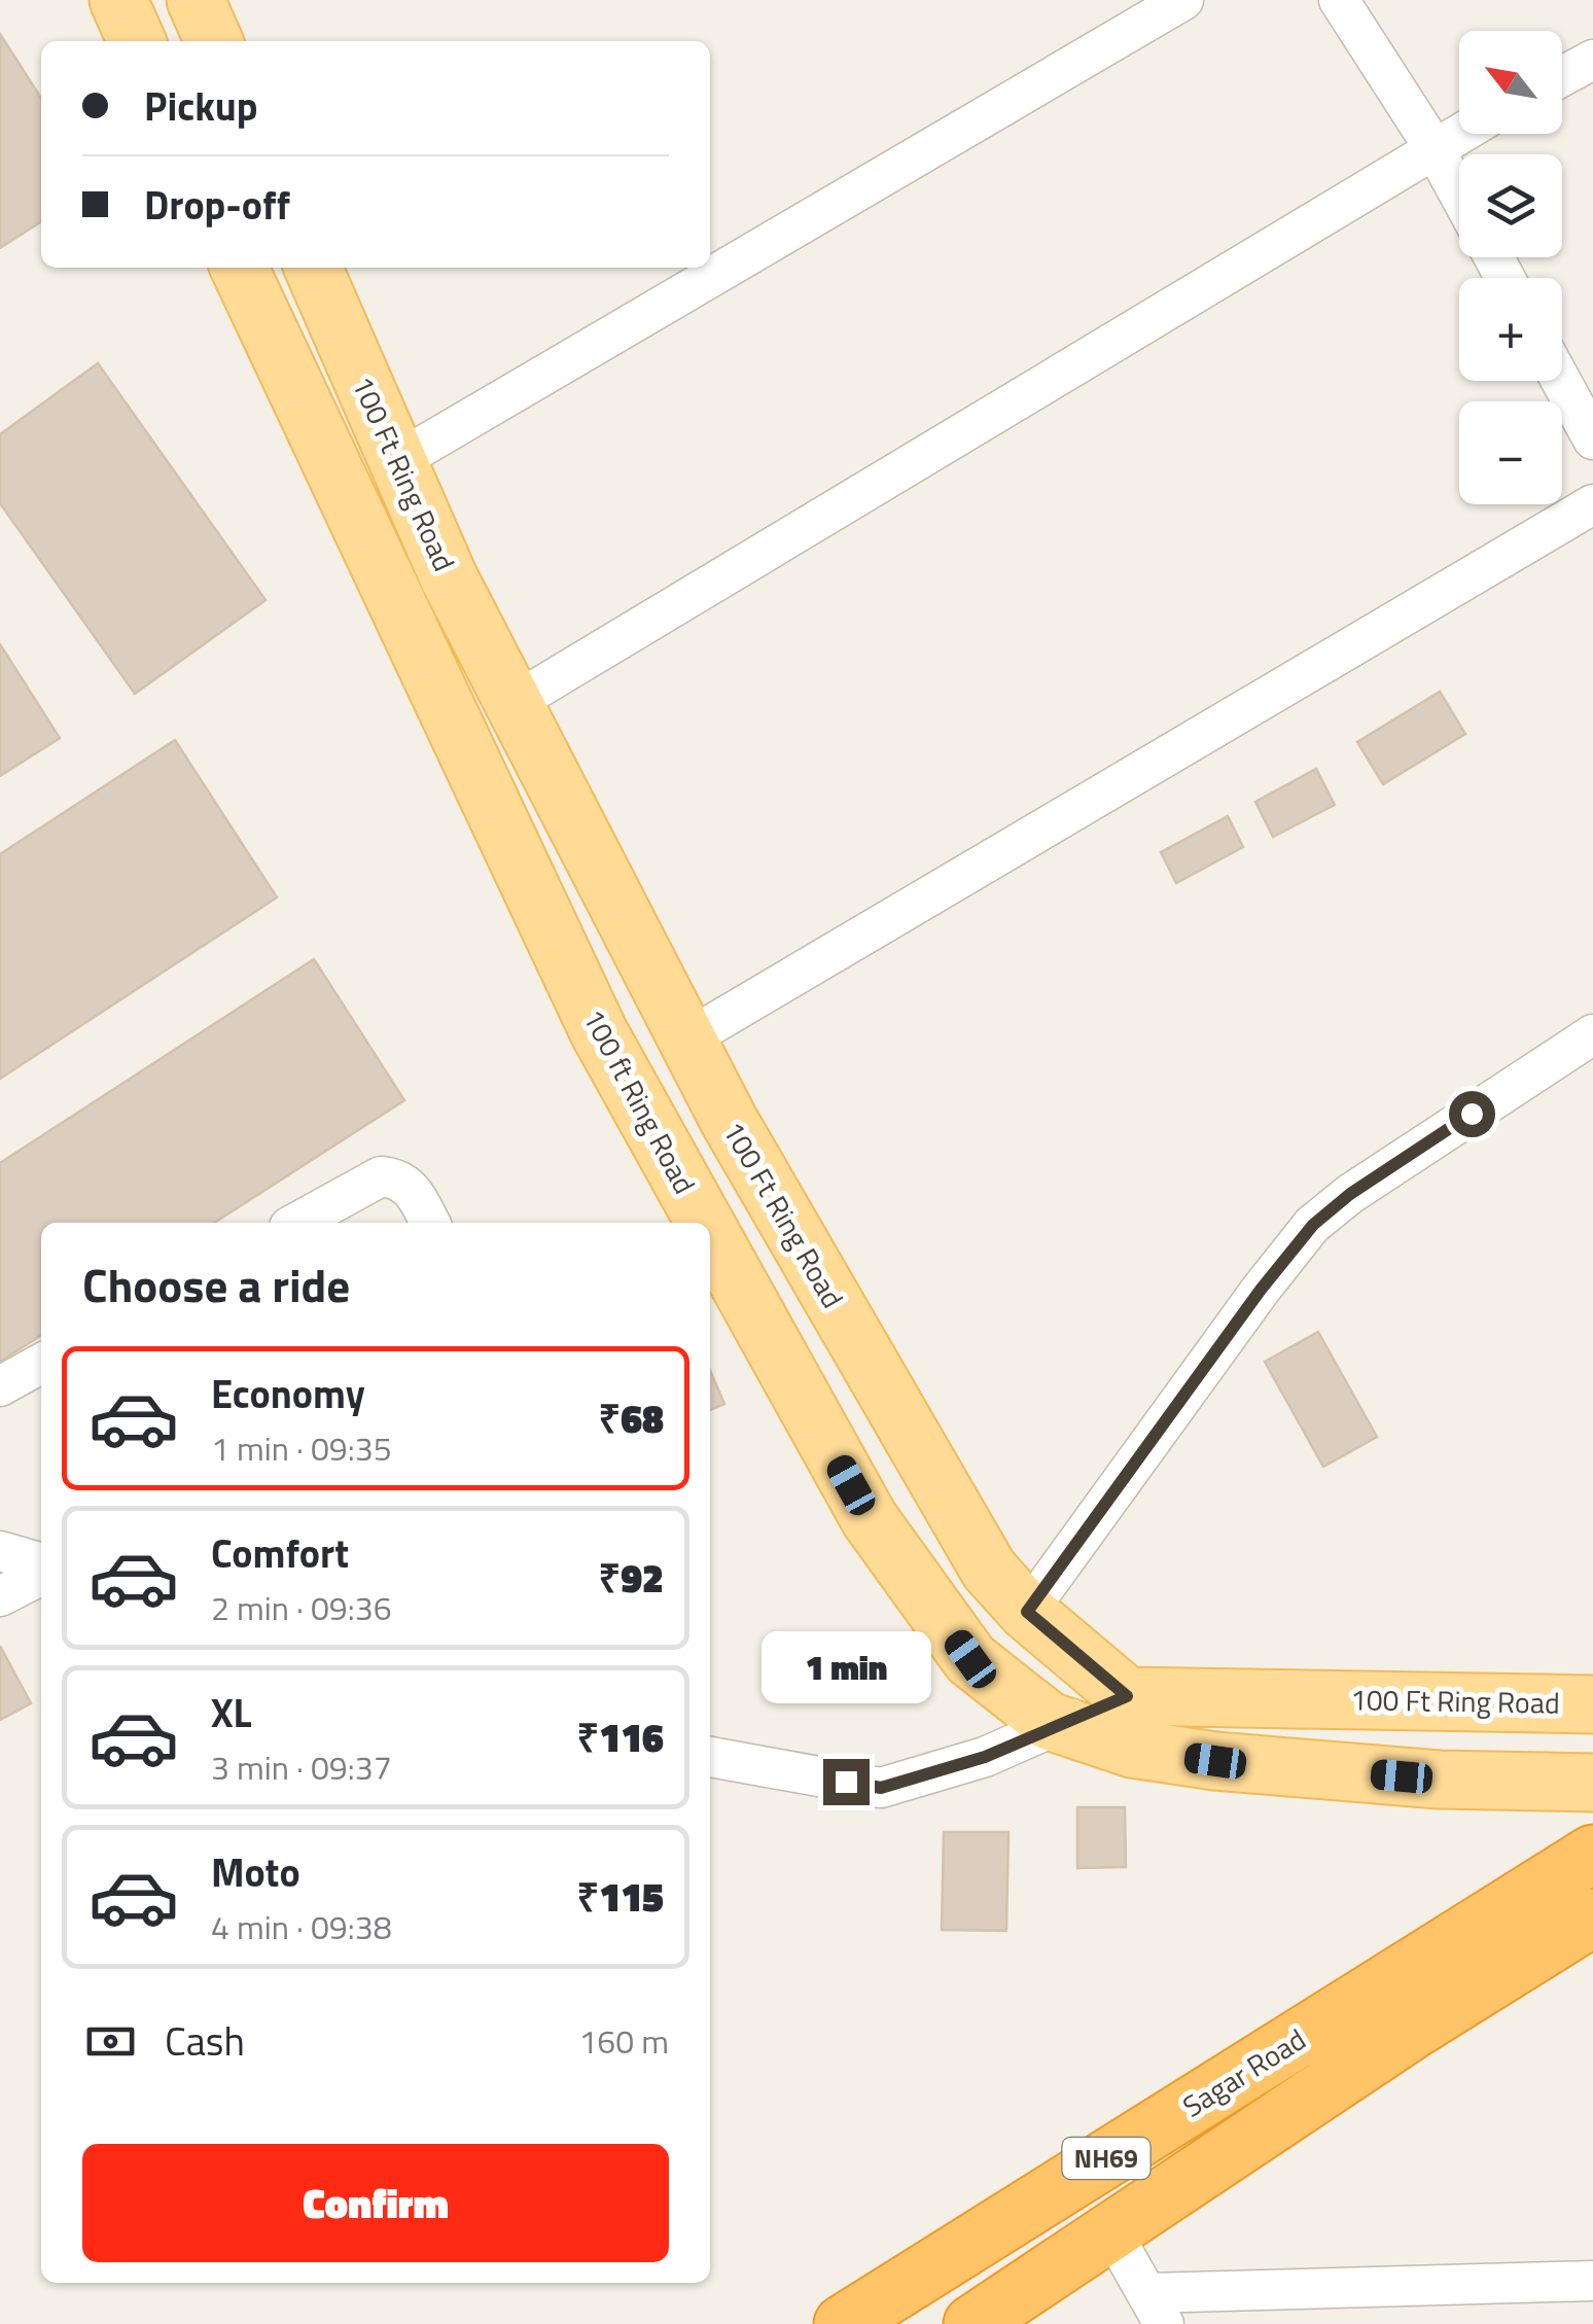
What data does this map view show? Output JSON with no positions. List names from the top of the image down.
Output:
{
  "streets": {
    "highway": ["Sagar Road", "NH69"],
    "main road": ["100 Ft Ring Road", "100 ft Ring Road"]
  },
  "north": "top left",
  "page": {
    "map_buttons": ["+", "−"],
    "banner": ["Pickup", "Drop-off"],
    "heading": "Choose a ride",
    "list": [
      {
        "name": "Economy",
        "note": "1 min · 09:35",
        "value": "₹68"
      },
      {
        "name": "Comfort",
        "note": "2 min · 09:36",
        "value": "₹92"
      },
      {
        "name": "XL",
        "note": "3 min · 09:37",
        "value": "₹116"
      },
      {
        "name": "Moto",
        "note": "4 min · 09:38",
        "value": "₹115"
      }
    ],
    "bubble": "1 min",
    "pay": ["Cash", "160 m"],
    "buttons": "Confirm"
  }
}
